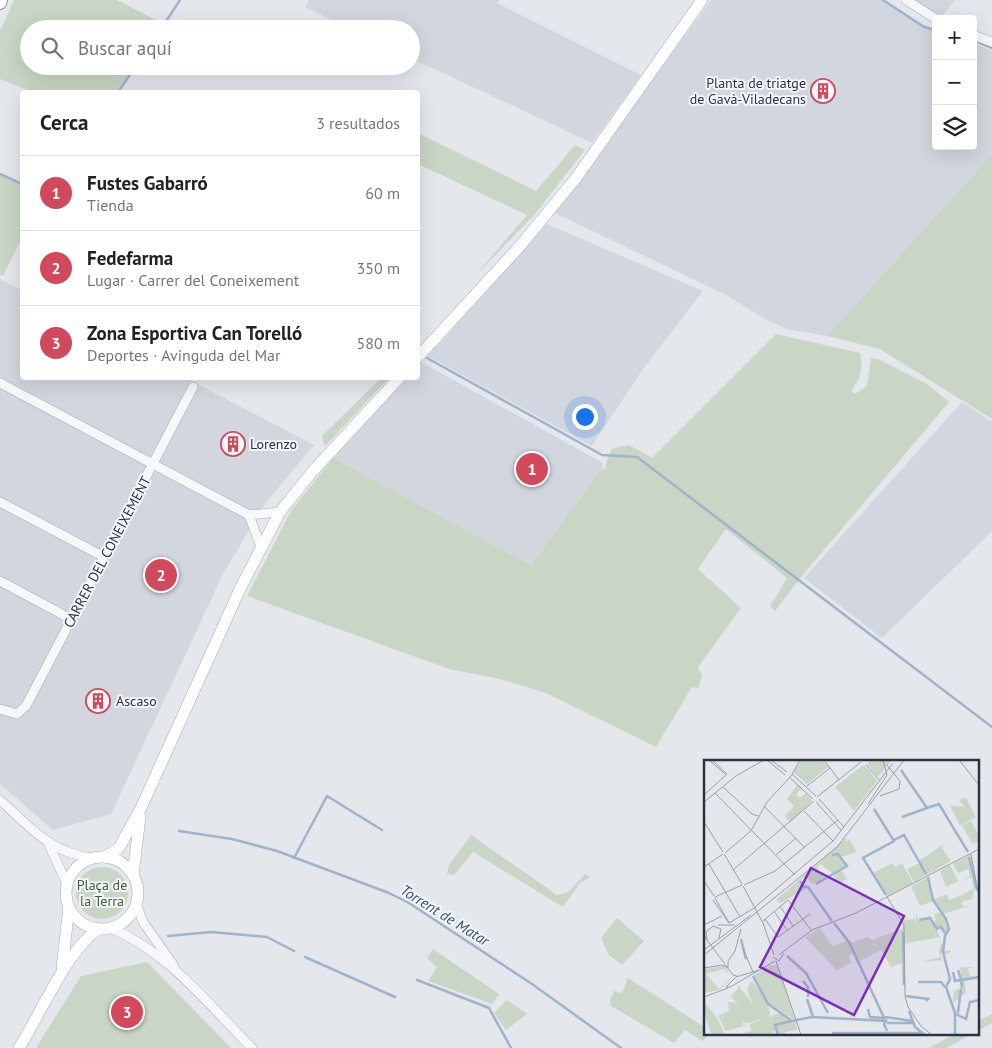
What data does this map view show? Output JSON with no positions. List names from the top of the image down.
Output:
{
  "streets": {
    "street": ["CARRER DEL CONEIXEMENT"]
  },
  "water": ["Torrent de Matar"],
  "parks": ["Plaça de la Terra"],
  "places": {
    "building": ["Planta de triatge de Gavà-Viladecans", "Lorenzo", "Ascaso"]
  },
  "page": {
    "map_buttons": ["+", "−"],
    "search": "Buscar aquí",
    "heading": ["Cerca", "3 resultados"],
    "list": [
      {
        "mark": "1",
        "name": "Fustes Gabarró",
        "note": "Tienda",
        "value": "60 m"
      },
      {
        "mark": "2",
        "name": "Fedefarma",
        "note": "Lugar · Carrer del Coneixement",
        "value": "350 m"
      },
      {
        "mark": "3",
        "name": "Zona Esportiva Can Torelló",
        "note": "Deportes · Avinguda del Mar",
        "value": "580 m"
      }
    ],
    "pins": ["1", "2", "3"]
  }
}
